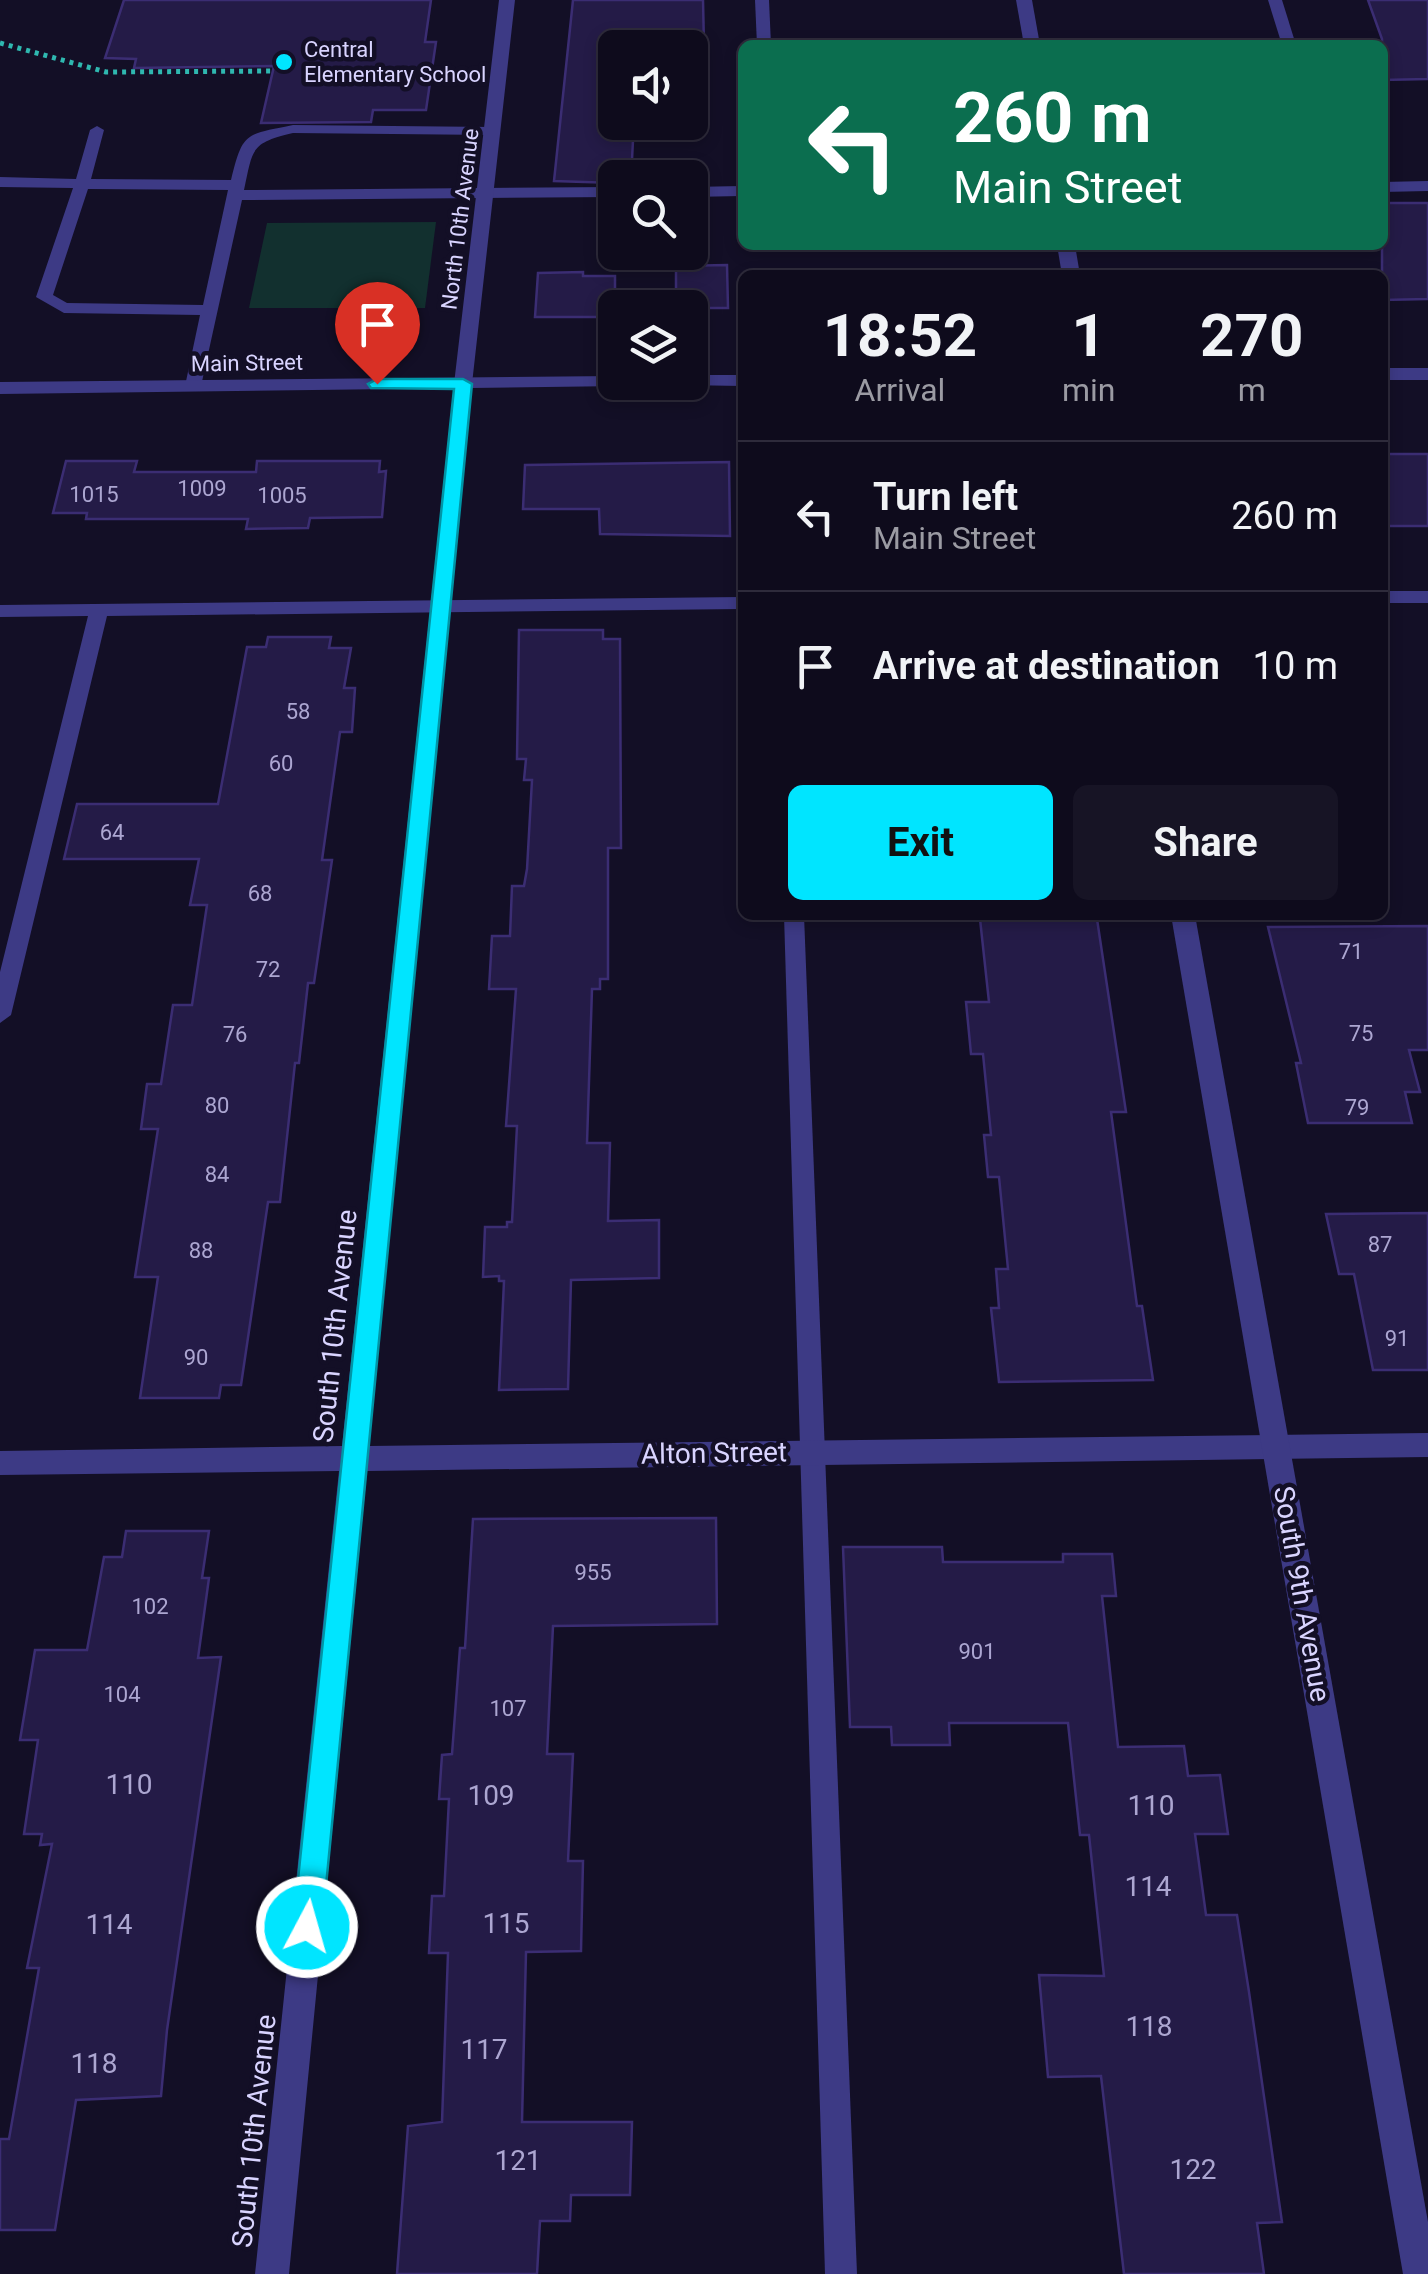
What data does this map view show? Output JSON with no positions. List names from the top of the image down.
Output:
{
  "streets": {
    "street": [
      "North 10th Avenue",
      "Main Street",
      "South 10th Avenue",
      "Alton Street",
      "South 9th Avenue"
    ]
  },
  "crossings": [
    ["North 10th Avenue", "Main Street"],
    ["North 10th Avenue", "South 10th Avenue"],
    ["Main Street", "South 10th Avenue"],
    ["South 10th Avenue", "Alton Street"],
    ["Alton Street", "South 9th Avenue"]
  ],
  "places": ["Central Elementary School"],
  "house_numbers": [
    "1009",
    "1015",
    "1005",
    "58",
    "60",
    "64",
    "68",
    "71",
    "72",
    "75",
    "76",
    "80",
    "79",
    "84",
    "87",
    "88",
    "91",
    "90",
    "955",
    "102",
    "901",
    "104",
    "107",
    "110",
    "109",
    "110",
    "114",
    "115",
    "114",
    "118",
    "117",
    "118",
    "121",
    "122"
  ],
  "page": {
    "turn": ["260 m", "Main Street"],
    "eta": [
      "18:52",
      "Arrival",
      "1",
      "min",
      "270",
      "m"
    ],
    "list": [
      {
        "name": "Turn left",
        "note": "Main Street",
        "value": "260 m"
      },
      {
        "name": "Arrive at destination",
        "value": "10 m"
      }
    ],
    "buttons": ["Exit", "Share"]
  }
}
